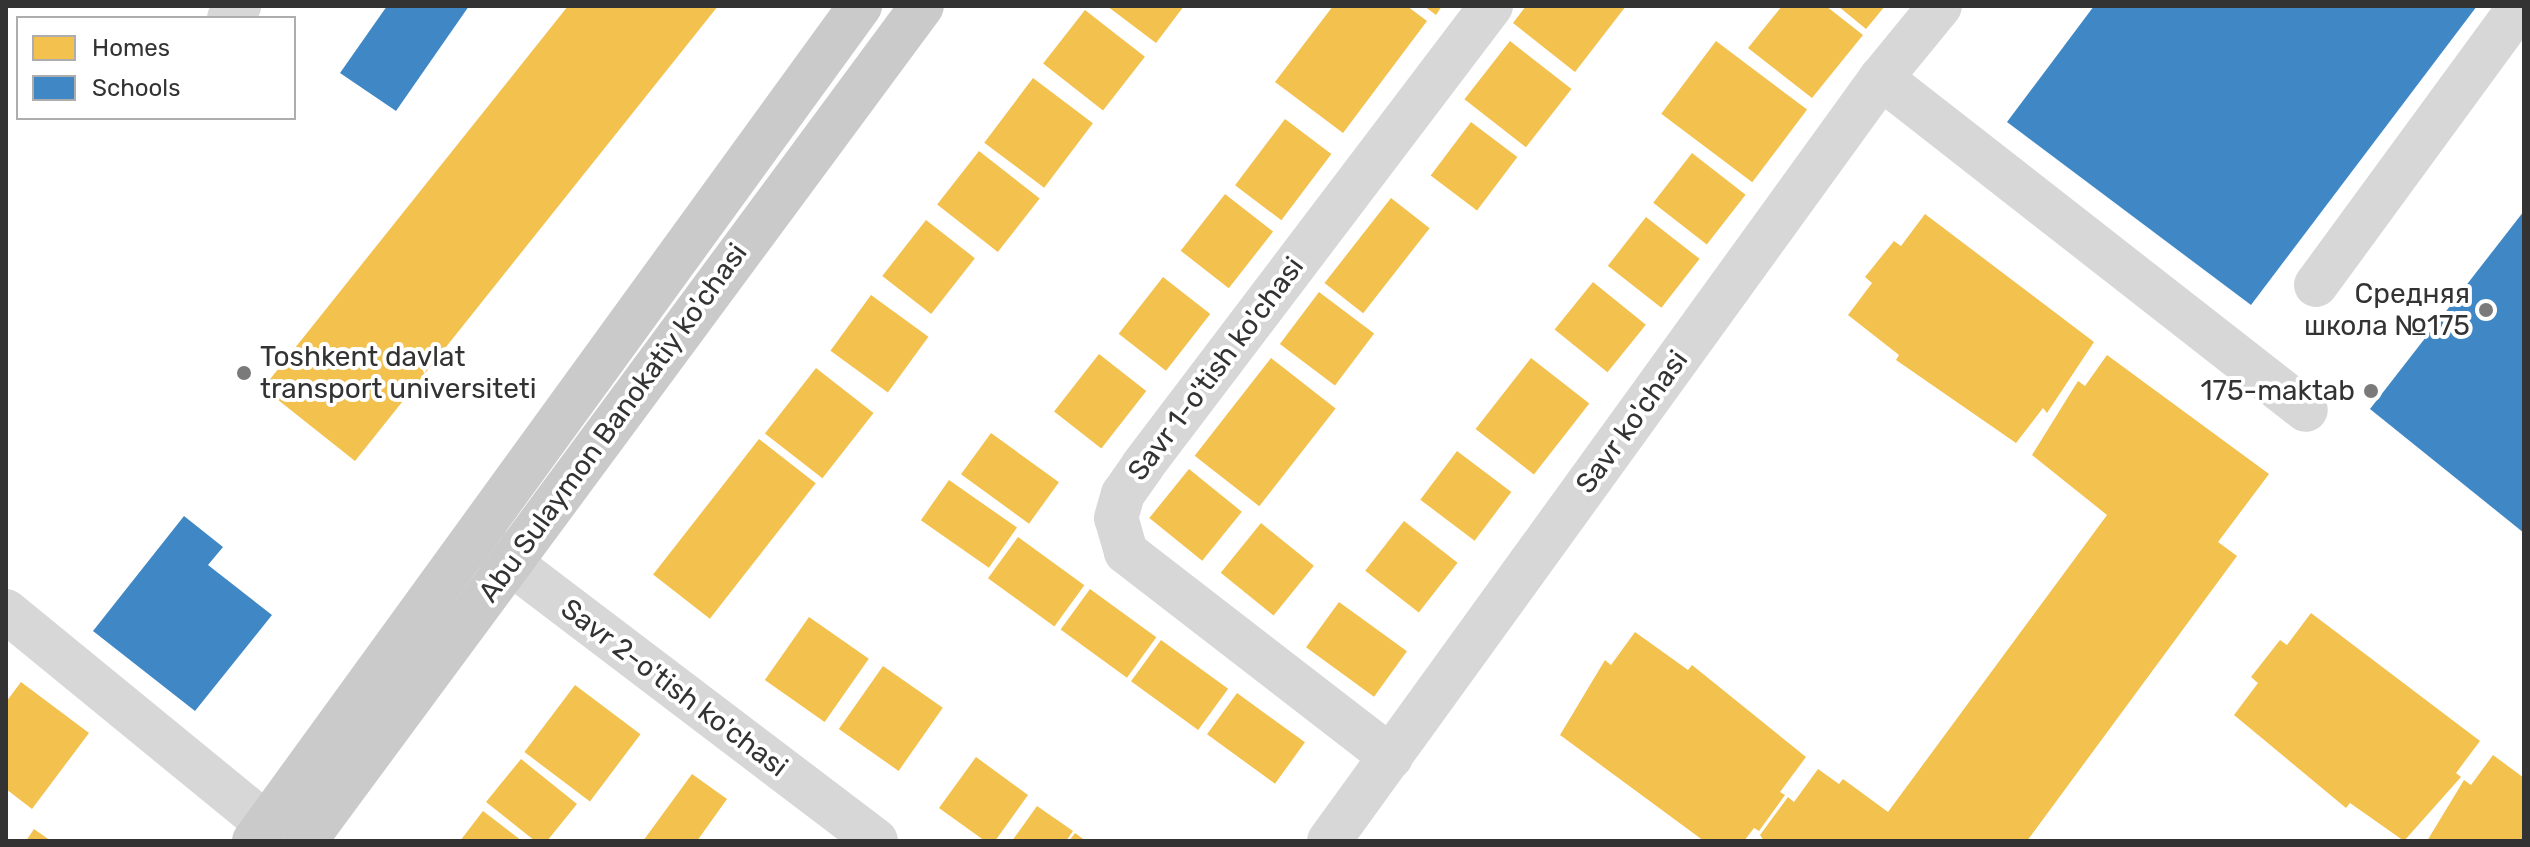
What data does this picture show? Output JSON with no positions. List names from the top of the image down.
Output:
{
  "streets": {
    "main road": ["Abu Sulaymon Banokatiy ko'chasi"],
    "street": ["Savr 1-o'tish ko'chasi", "Savr ko'chasi", "Savr 2-o'tish ko'chasi"]
  },
  "crossings": [
    ["Savr 1-o'tish ko'chasi", "Savr ko'chasi"],
    ["Abu Sulaymon Banokatiy ko'chasi", "Savr 2-o'tish ko'chasi"]
  ],
  "places": ["Средняя школа №175", "Toshkent davlat transport universiteti", "175-maktab"],
  "legend": ["Homes", "Schools"]
}
